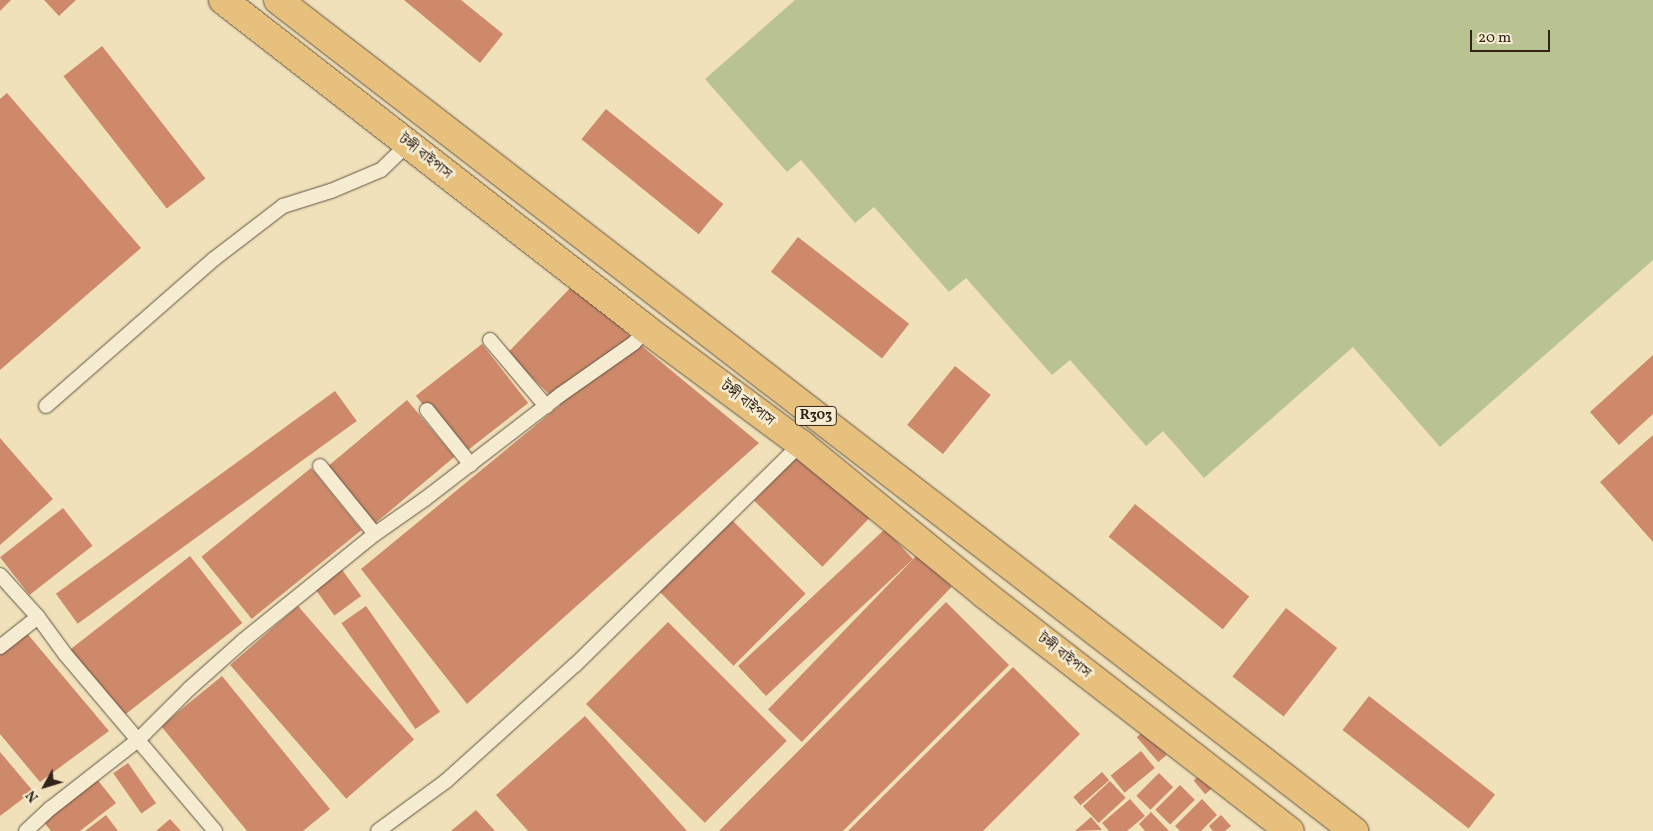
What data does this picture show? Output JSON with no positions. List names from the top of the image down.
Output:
{
  "streets": {
    "main road": ["টঙ্গী বাইপাস", "R303"]
  },
  "scale_bar": "20 m",
  "north": "bottom left"
}
